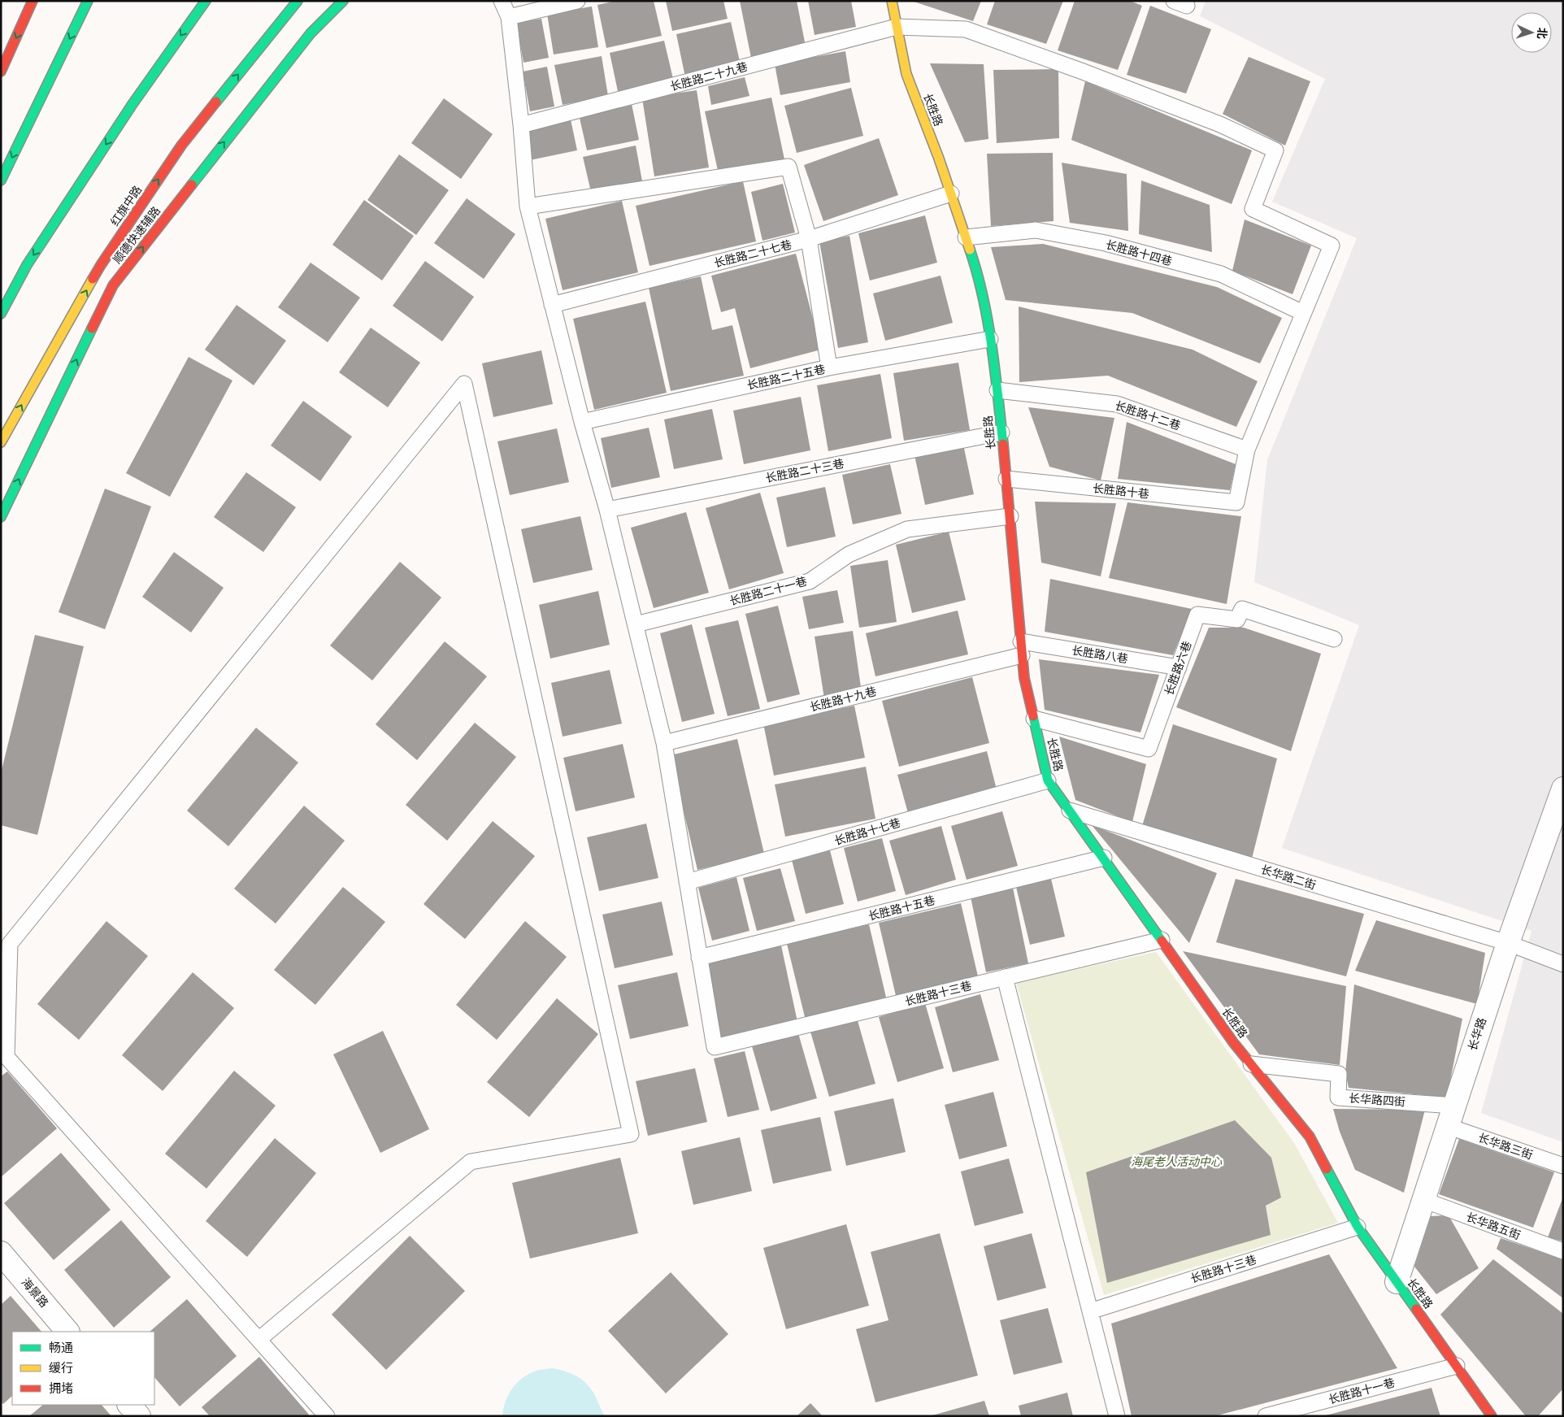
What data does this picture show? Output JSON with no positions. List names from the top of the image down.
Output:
{
  "streets": {
    "main road": ["长胜路", "红旗中路", "顺德快速辅路"],
    "street": ["长华路", "海景路"],
    "lane": [
      "长胜路二十九巷",
      "长胜路十四巷",
      "长胜路二十七巷",
      "长胜路二十五巷",
      "长胜路十二巷",
      "长胜路二十三巷",
      "长胜路十巷",
      "长胜路二十一巷",
      "长胜路八巷",
      "长胜路六巷",
      "长胜路十九巷",
      "长胜路十七巷",
      "长华路二街",
      "长胜路十五巷",
      "长胜路十三巷",
      "长华路四街",
      "长华路三街",
      "长华路五街",
      "长胜路十一巷"
    ]
  },
  "crossings": [
    ["长胜路二十九巷", "长胜路"],
    ["长胜路二十九巷", "长胜路十四巷"],
    ["长胜路", "长胜路十四巷"],
    ["长胜路", "长胜路二十七巷"],
    ["长胜路", "长胜路二十五巷"],
    ["长胜路", "长胜路十二巷"],
    ["长胜路", "长胜路二十三巷"],
    ["长胜路", "长胜路十巷"],
    ["长胜路", "长胜路二十一巷"],
    ["长胜路", "长胜路八巷"],
    ["长胜路", "长胜路六巷"],
    ["长胜路", "长胜路十九巷"],
    ["长胜路", "长胜路十七巷"],
    ["长胜路", "长华路二街"],
    ["长胜路", "长胜路十五巷"],
    ["长胜路", "长胜路十三巷"],
    ["长胜路", "长华路"],
    ["长胜路", "长华路四街"],
    ["长胜路", "长胜路十一巷"],
    ["长胜路十二巷", "长胜路十巷"],
    ["长胜路八巷", "长胜路六巷"],
    ["长胜路八巷", "长胜路十九巷"],
    ["长华路二街", "长华路"],
    ["长胜路十五巷", "长胜路十三巷"],
    ["长华路", "长华路四街"],
    ["长华路", "长华路三街"],
    ["长华路", "长华路五街"]
  ],
  "one_way": ["顺德快速辅路"],
  "parks": ["海尾老人活动中心"],
  "legend": ["畅通", "缓行", "拥堵"],
  "north": "right"
}
